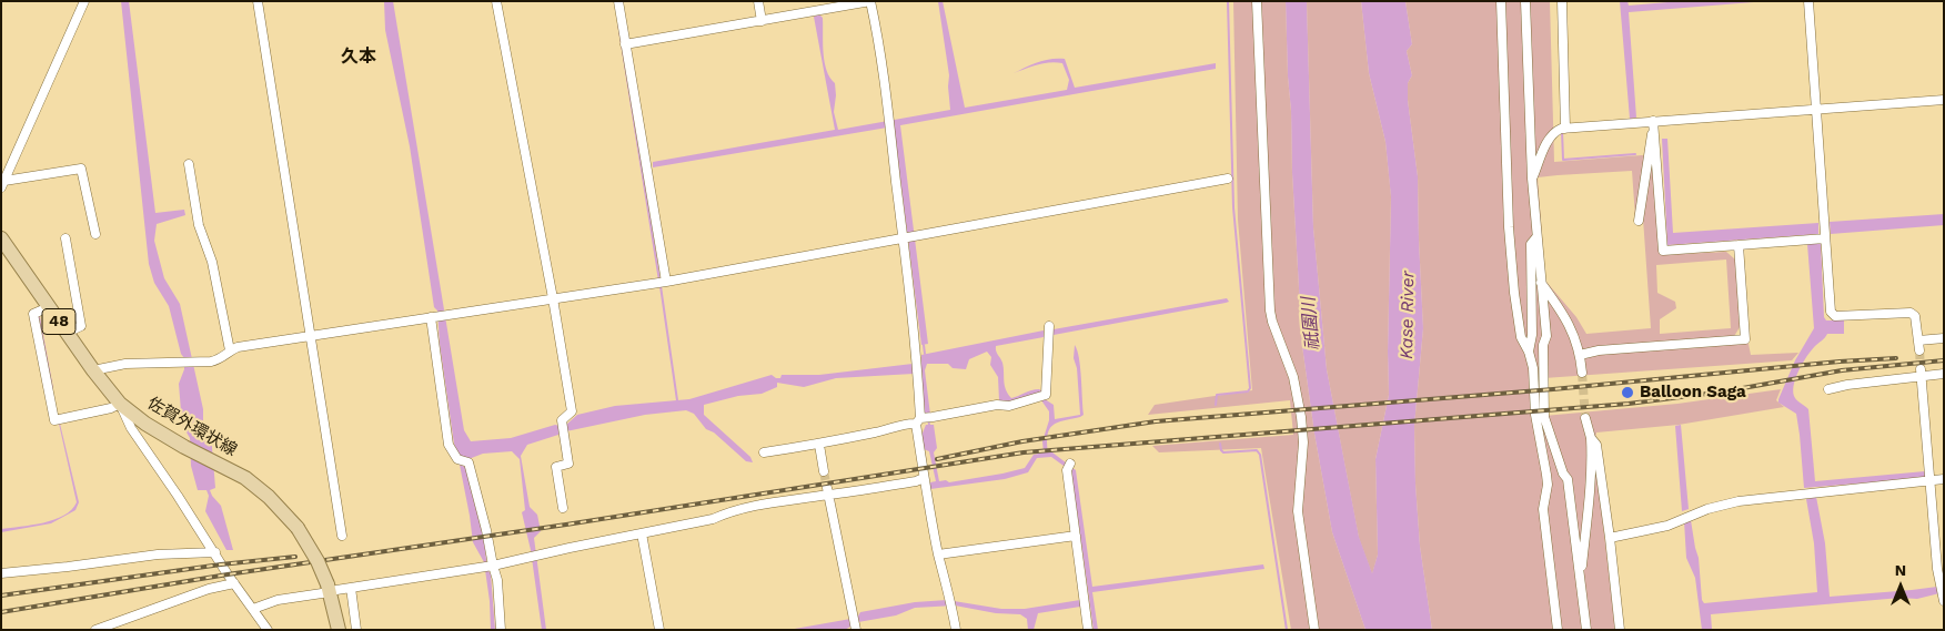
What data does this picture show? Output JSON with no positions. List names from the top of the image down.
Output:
{
  "streets": {
    "main road": ["48", "佐賀外環状線"]
  },
  "crossings": [
    ["48", "佐賀外環状線"]
  ],
  "districts": ["久本"],
  "water": ["Kase River", "祇園川"],
  "places": ["Balloon Saga"],
  "north": "top"
}
